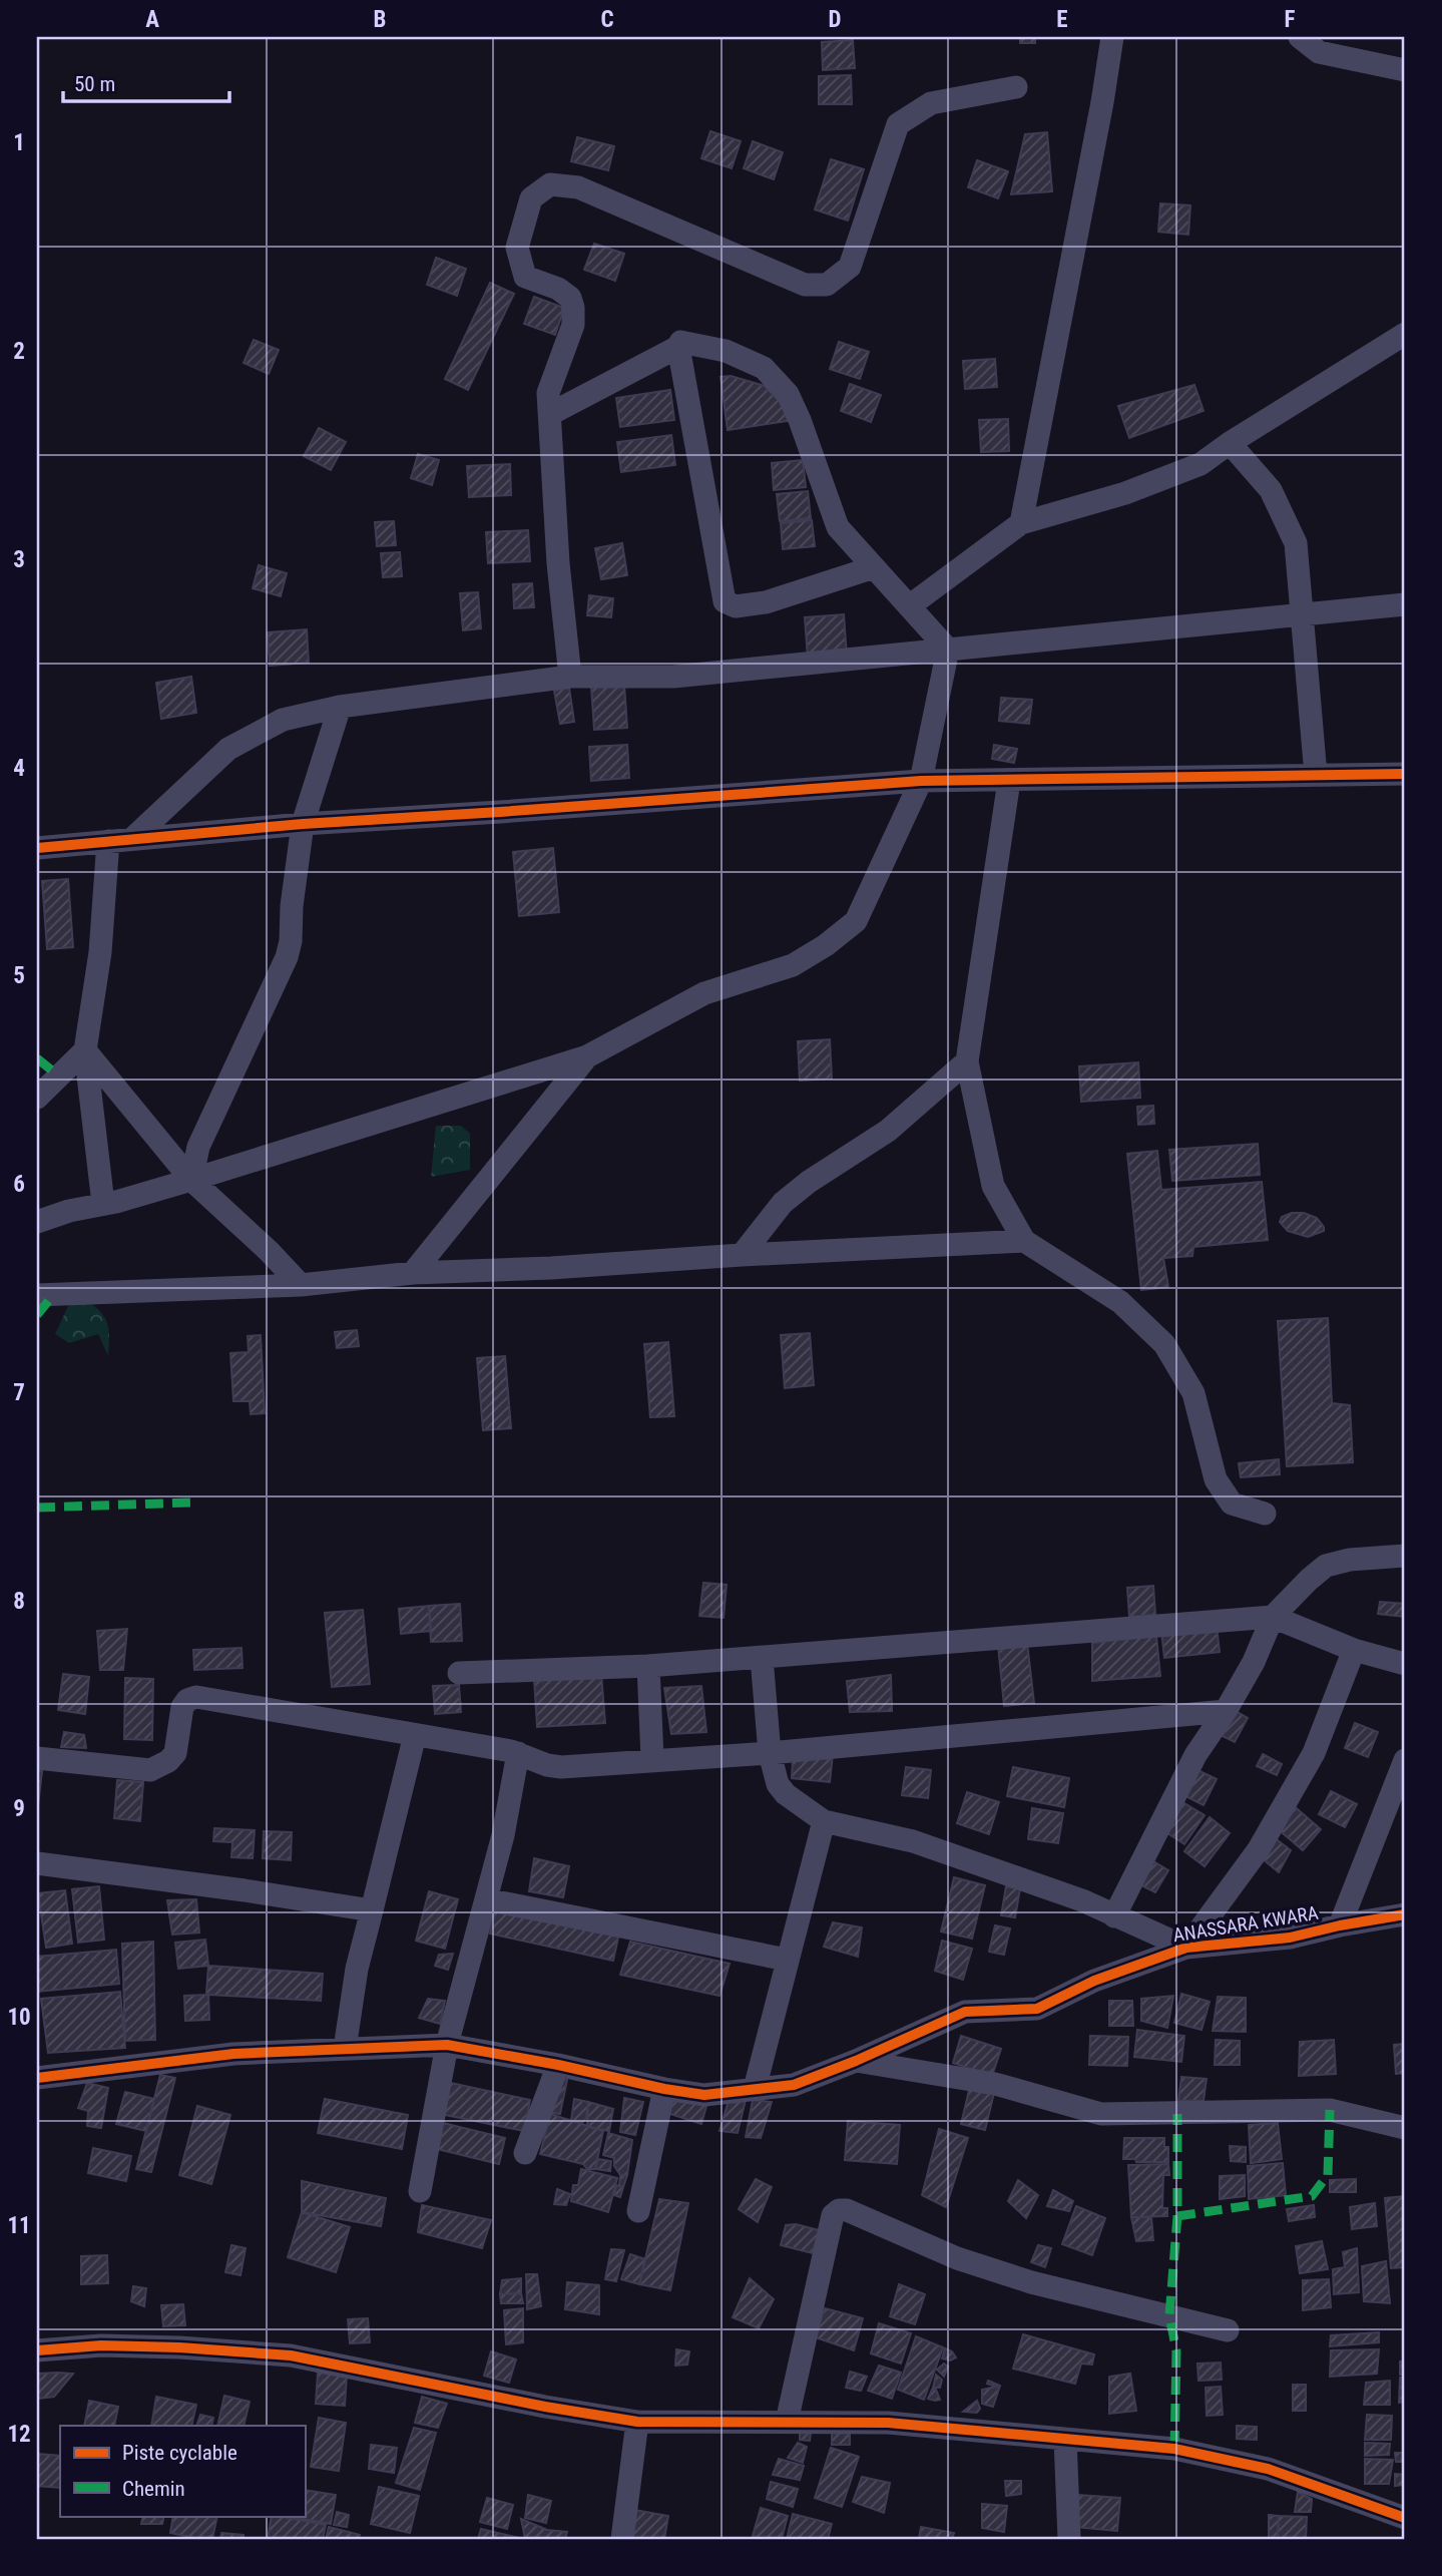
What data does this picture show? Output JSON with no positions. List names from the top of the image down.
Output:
{
  "streets": {
    "street": ["ANASSARA KWARA"]
  },
  "legend": ["Piste cyclable", "Chemin"],
  "scale_bar": "50 m",
  "grid": {
    "columns": [
      "A",
      "B",
      "C",
      "D",
      "E",
      "F"
    ],
    "rows": [
      "1",
      "2",
      "3",
      "4",
      "5",
      "6",
      "7",
      "8",
      "9",
      "10",
      "11",
      "12"
    ]
  }
}
